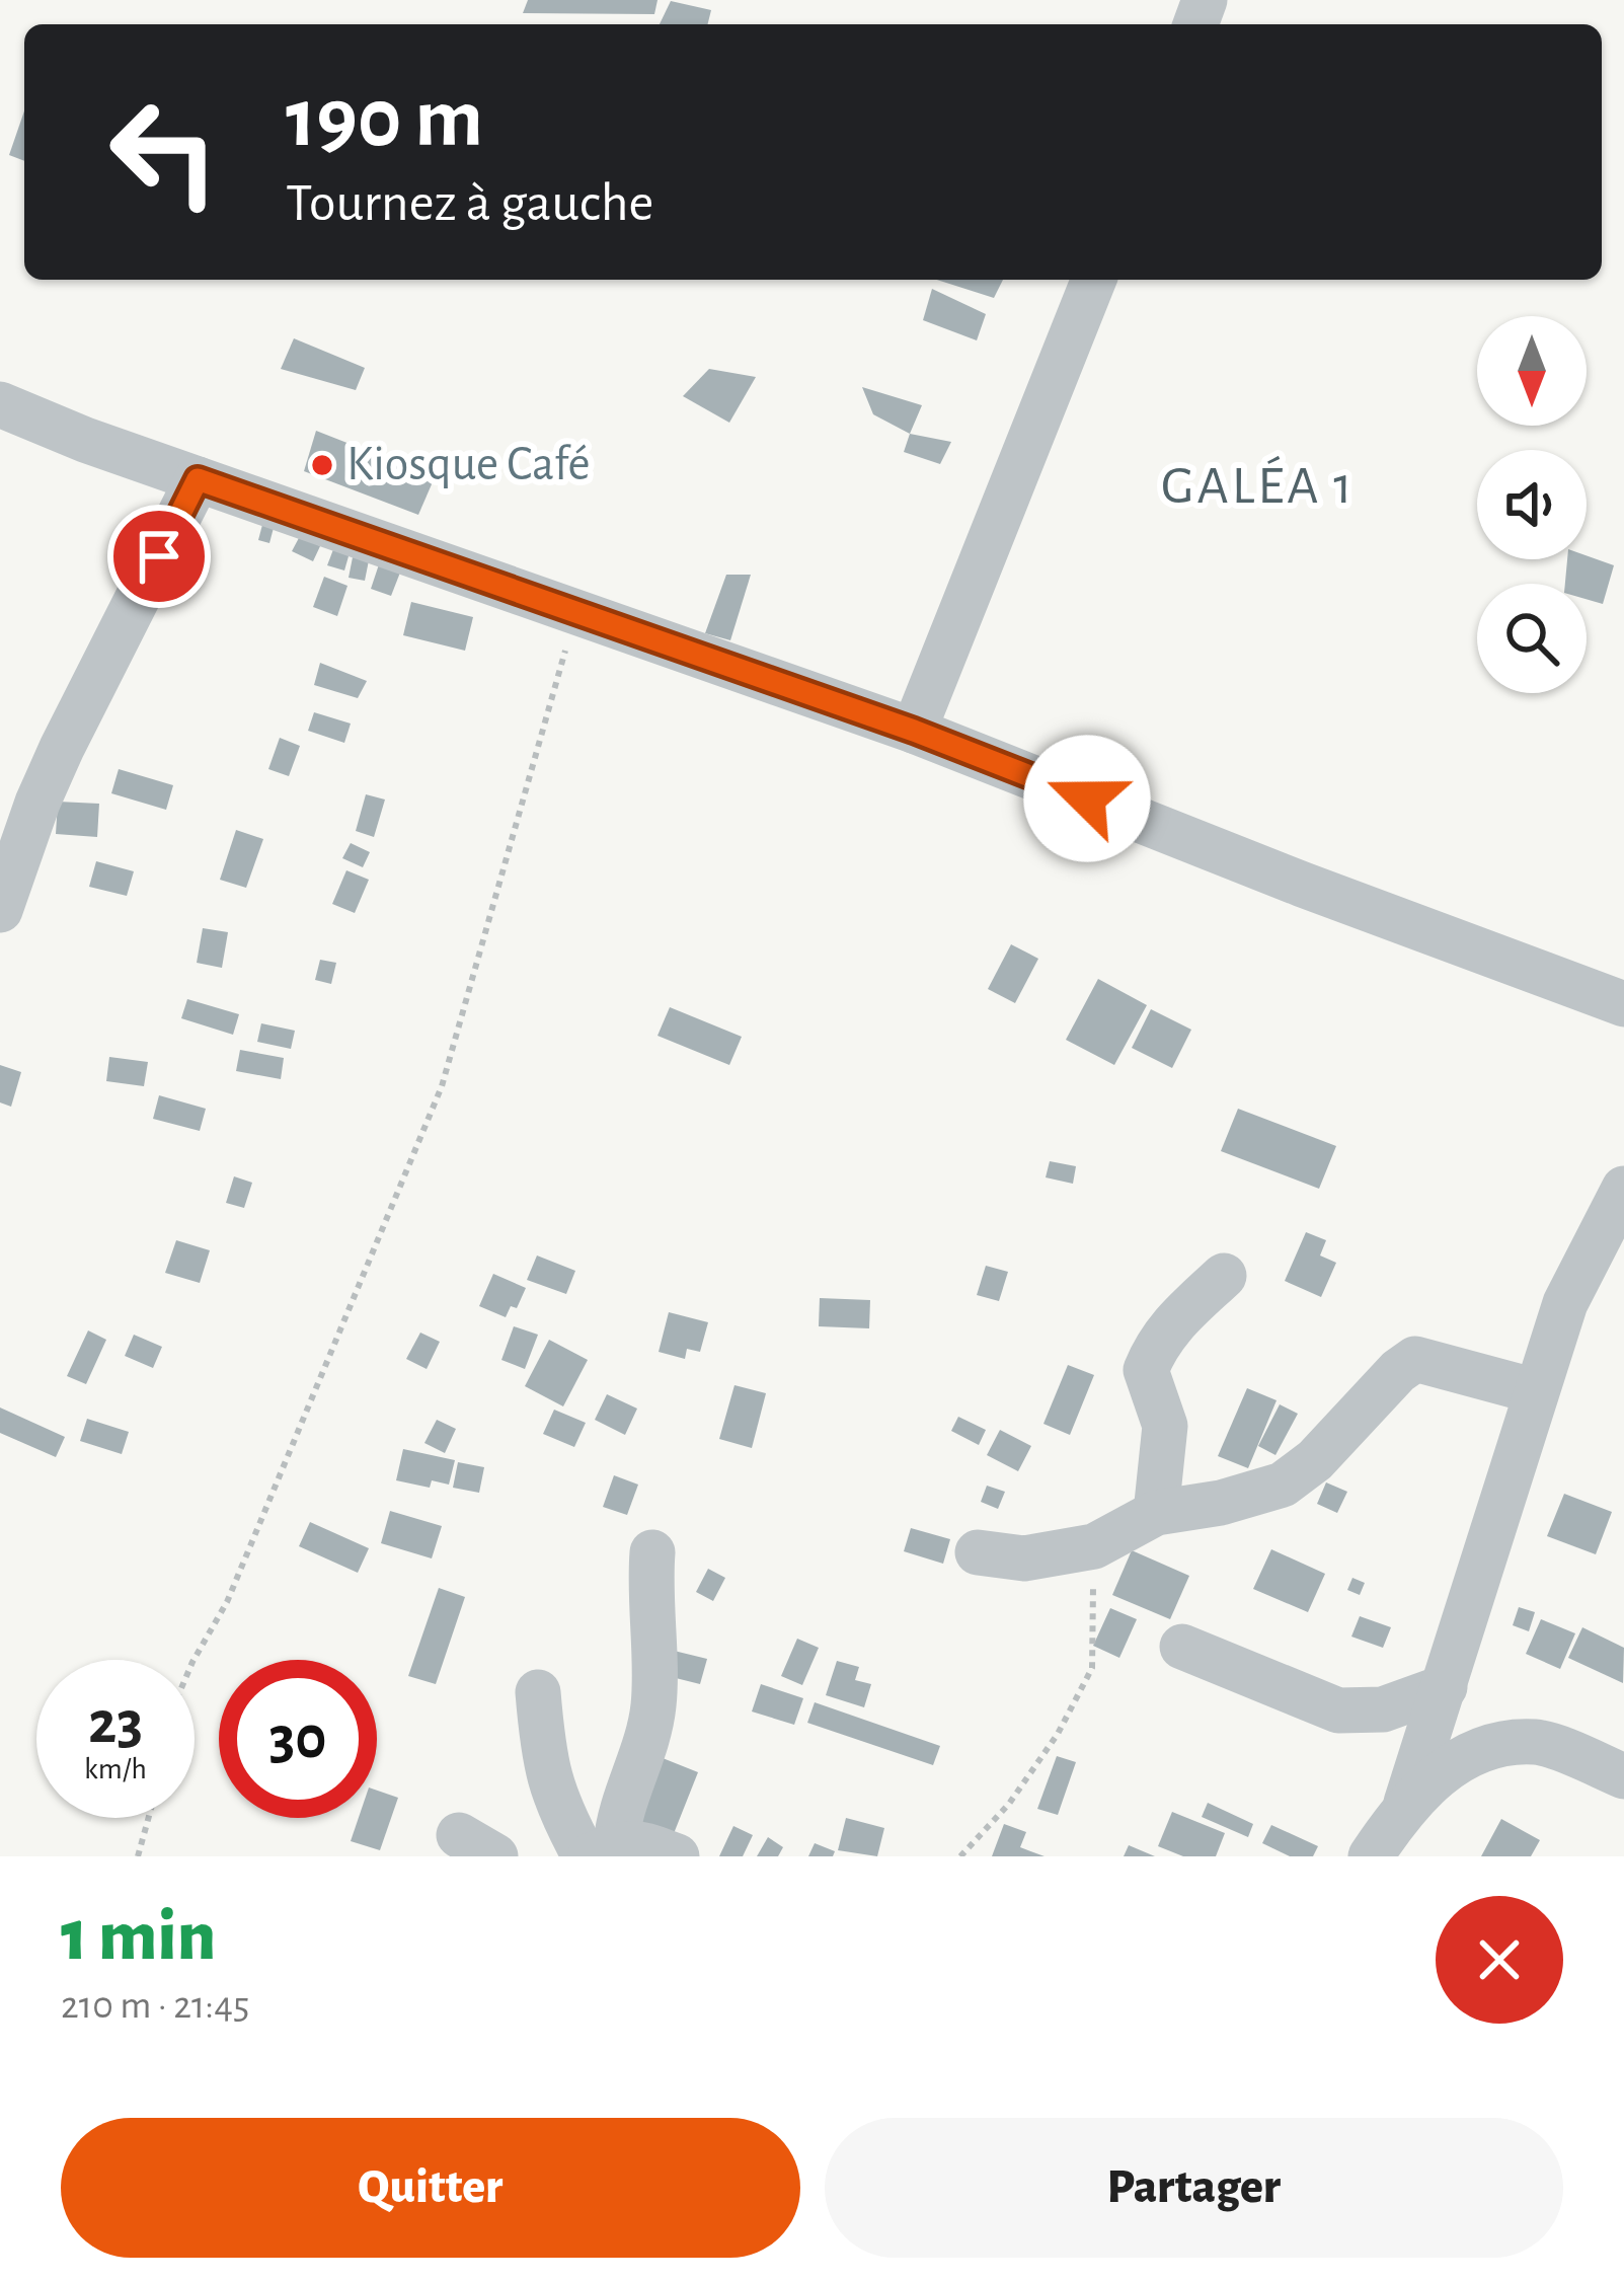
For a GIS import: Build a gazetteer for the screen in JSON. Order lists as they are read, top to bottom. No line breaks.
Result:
{"districts":["GALÉA 1"],"places":["Kiosque Café"],"north":"bottom","page":{"turn":["190 m","Tournez à gauche"],"speed":"23 km/h","limit":"30","heading":["1 min","210 m · 21:45"],"buttons":["Quitter","Partager"]}}
